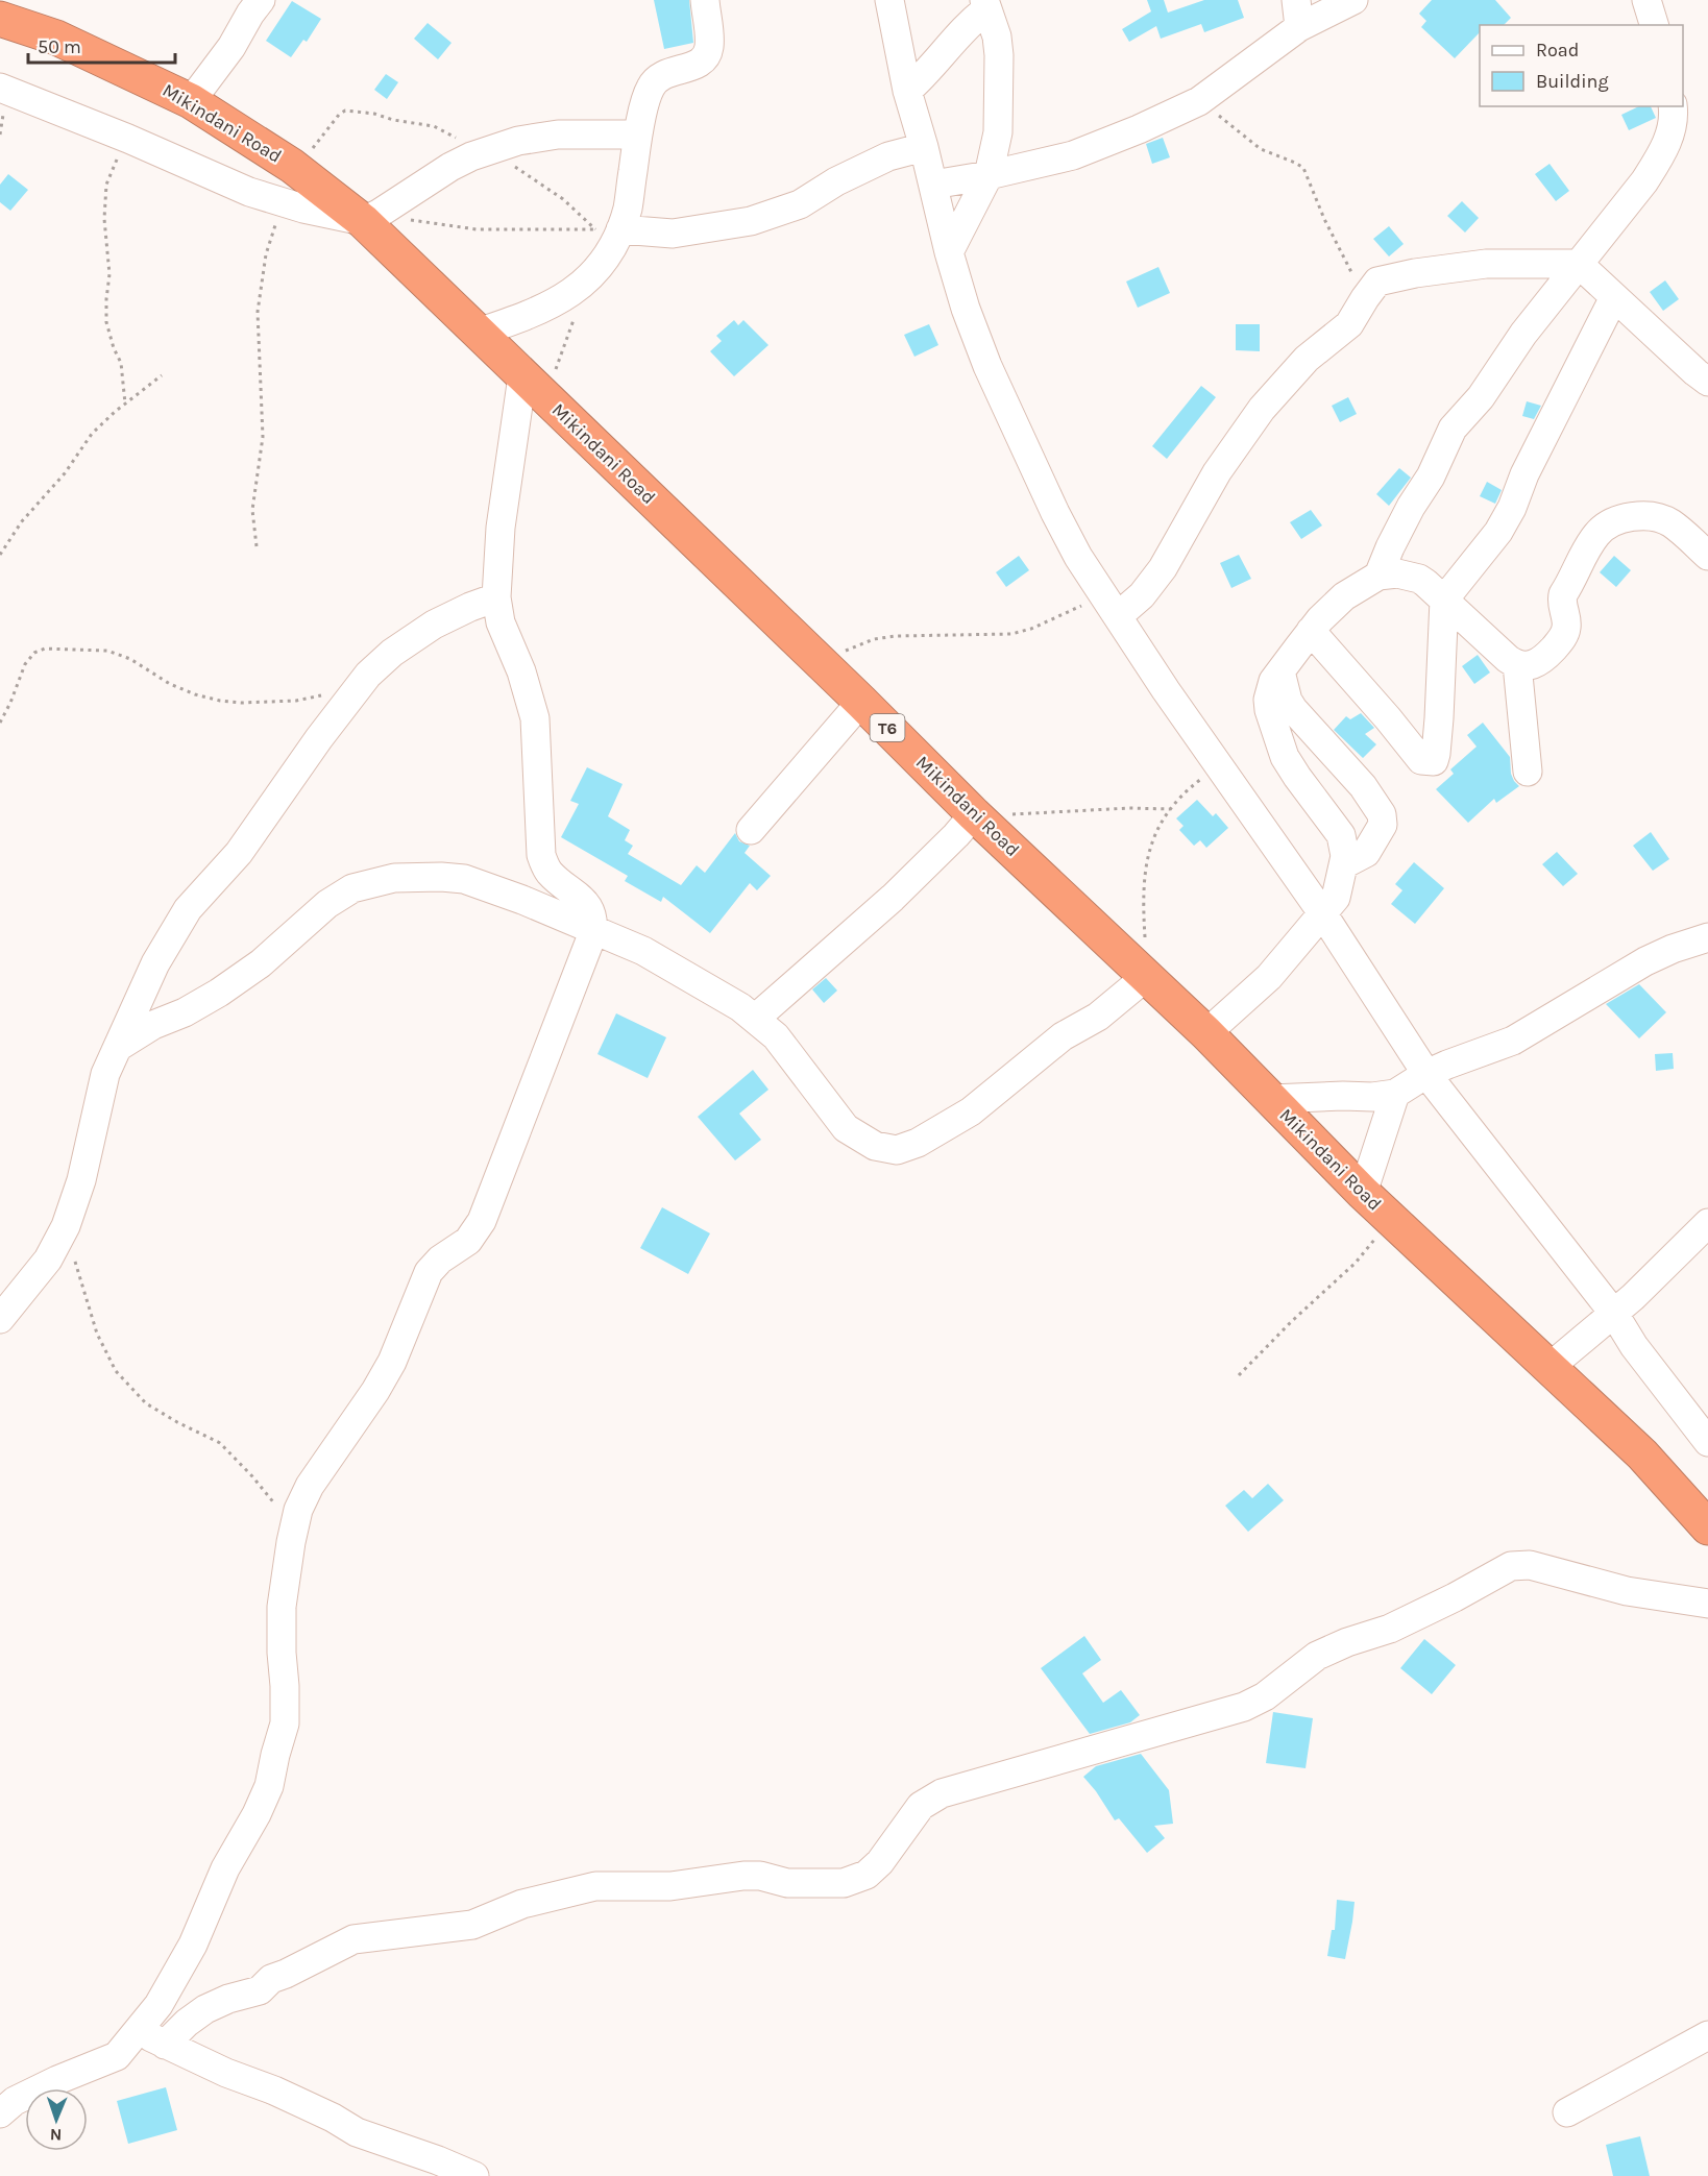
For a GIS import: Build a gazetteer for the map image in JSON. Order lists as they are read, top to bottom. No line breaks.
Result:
{"streets":{"highway":["Mikindani Road","T6"]},"legend":["Road","Building"],"scale_bar":"50 m","north":"bottom"}
